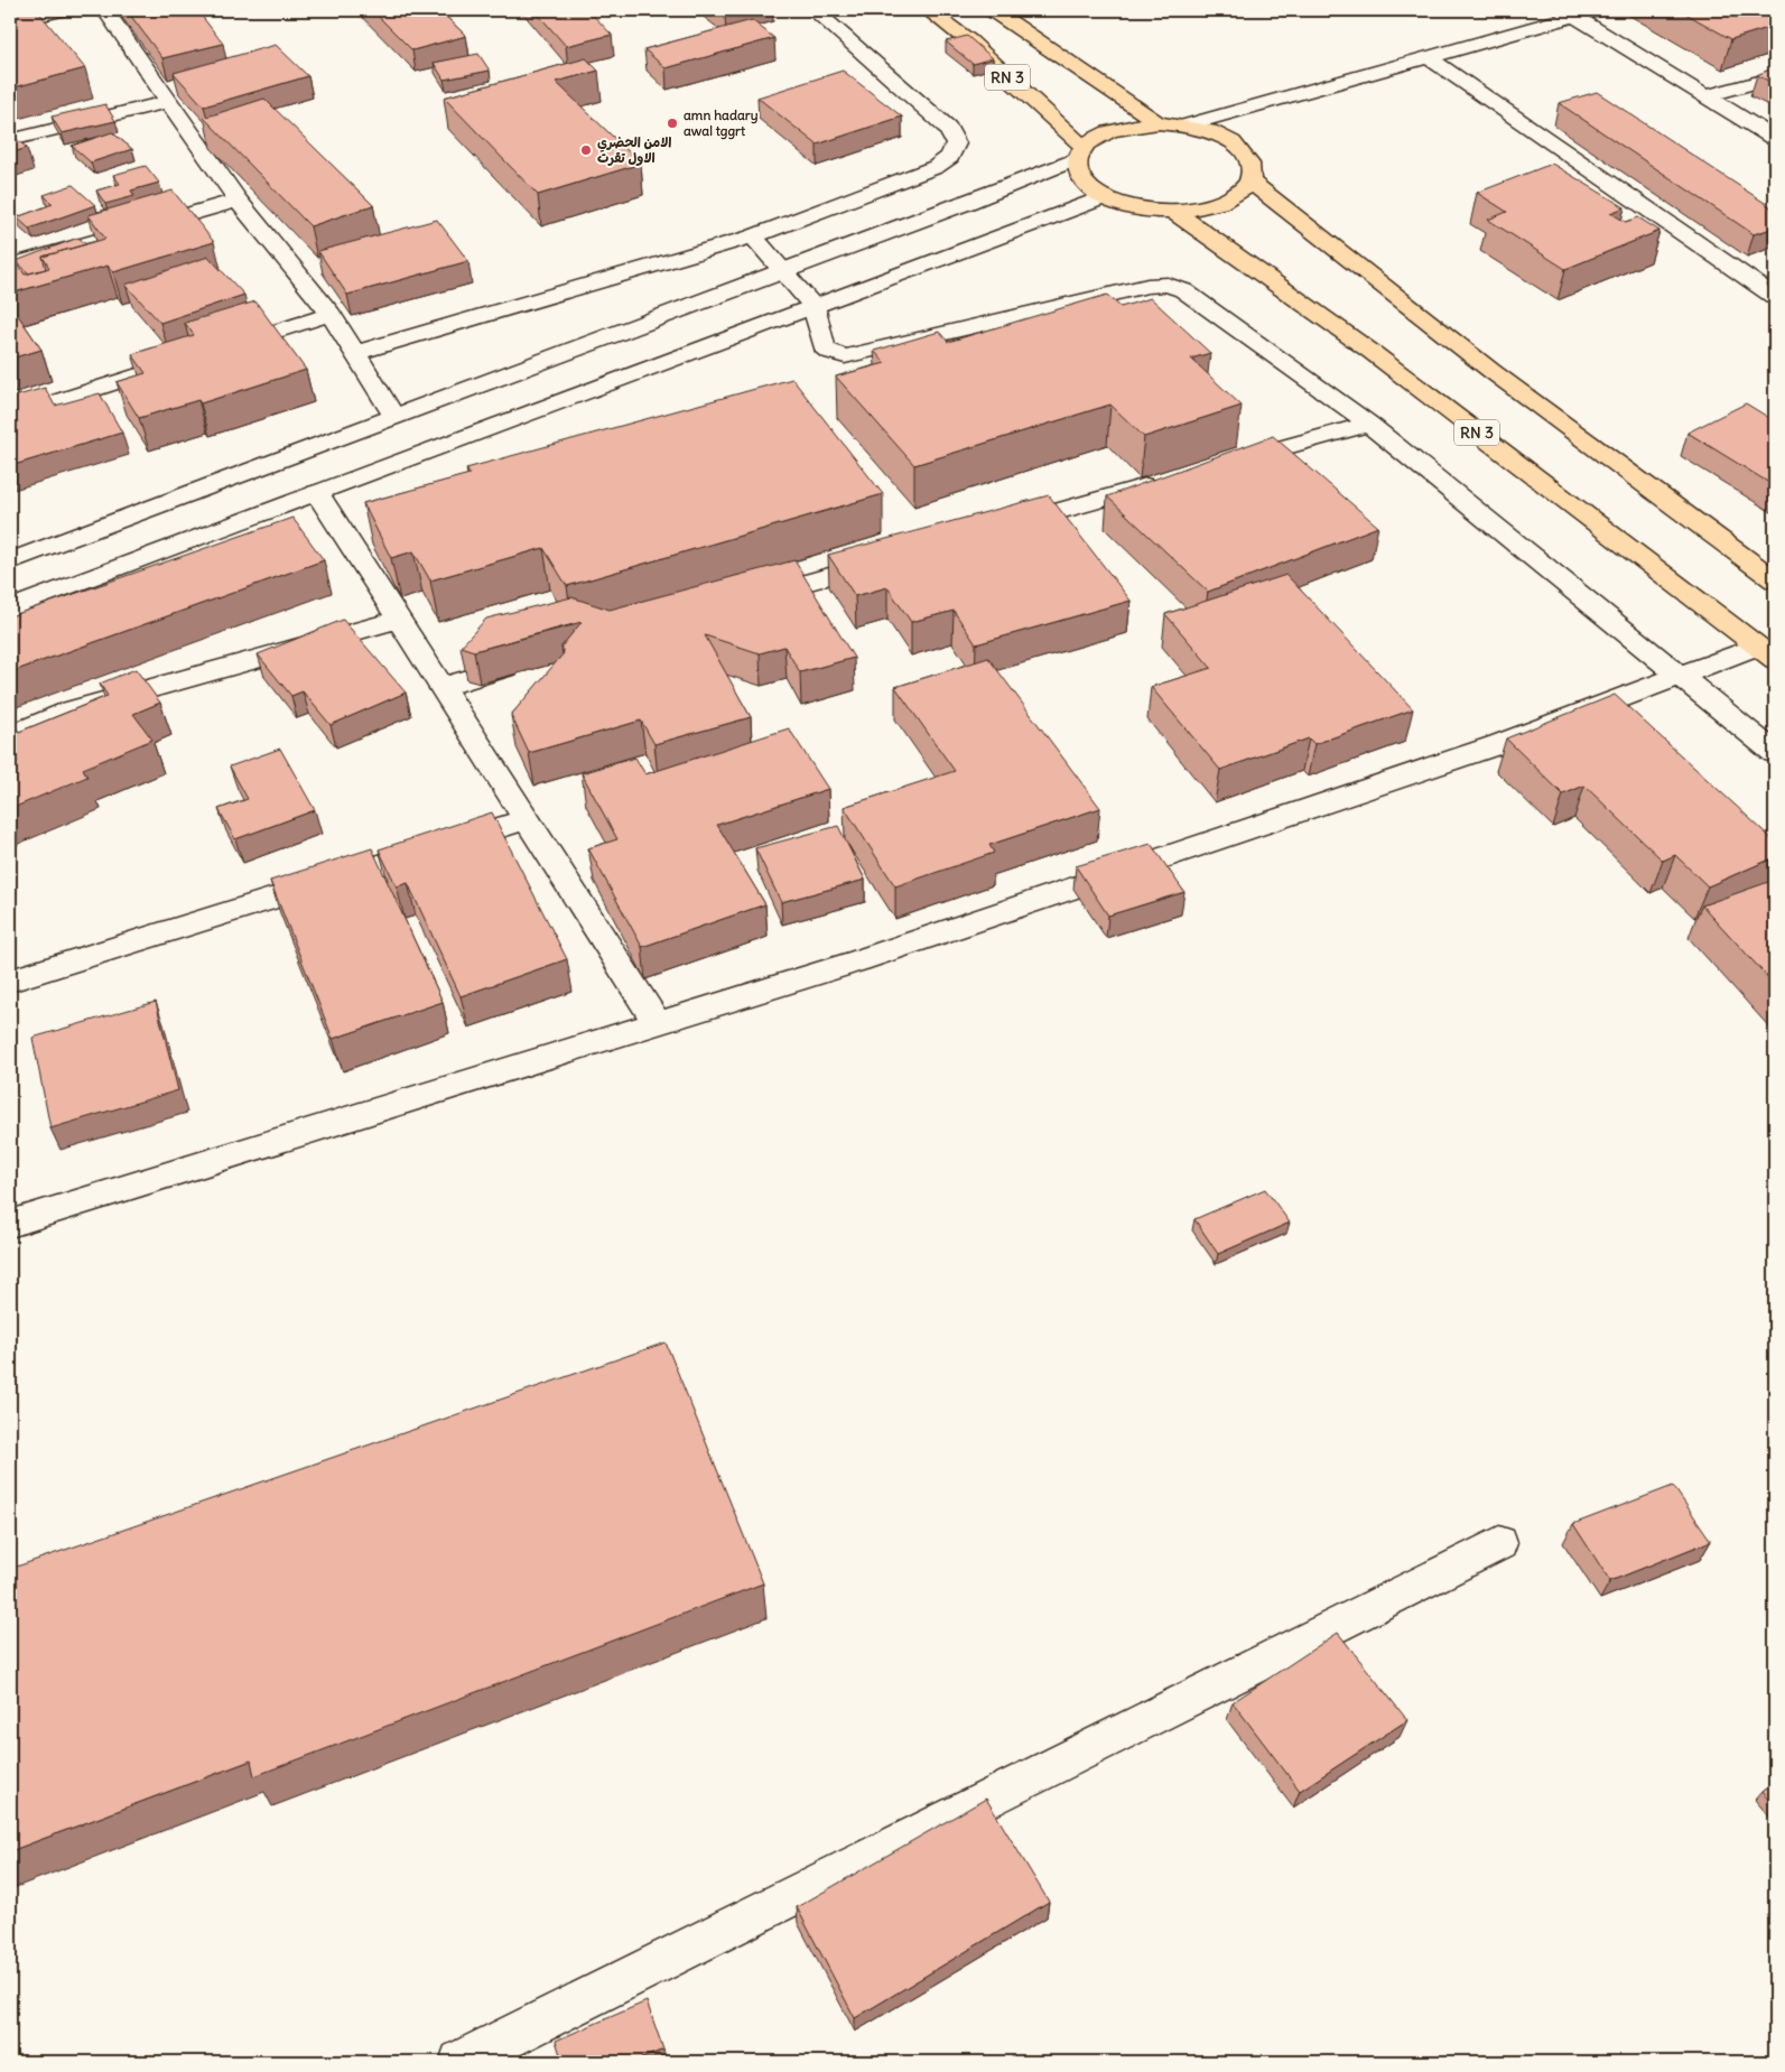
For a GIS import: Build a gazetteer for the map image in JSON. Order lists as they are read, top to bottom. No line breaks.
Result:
{"streets":{"highway":["RN 3"]},"places":["amn hadary awal tggrt","الامن الحضري الاول تقرت"]}
